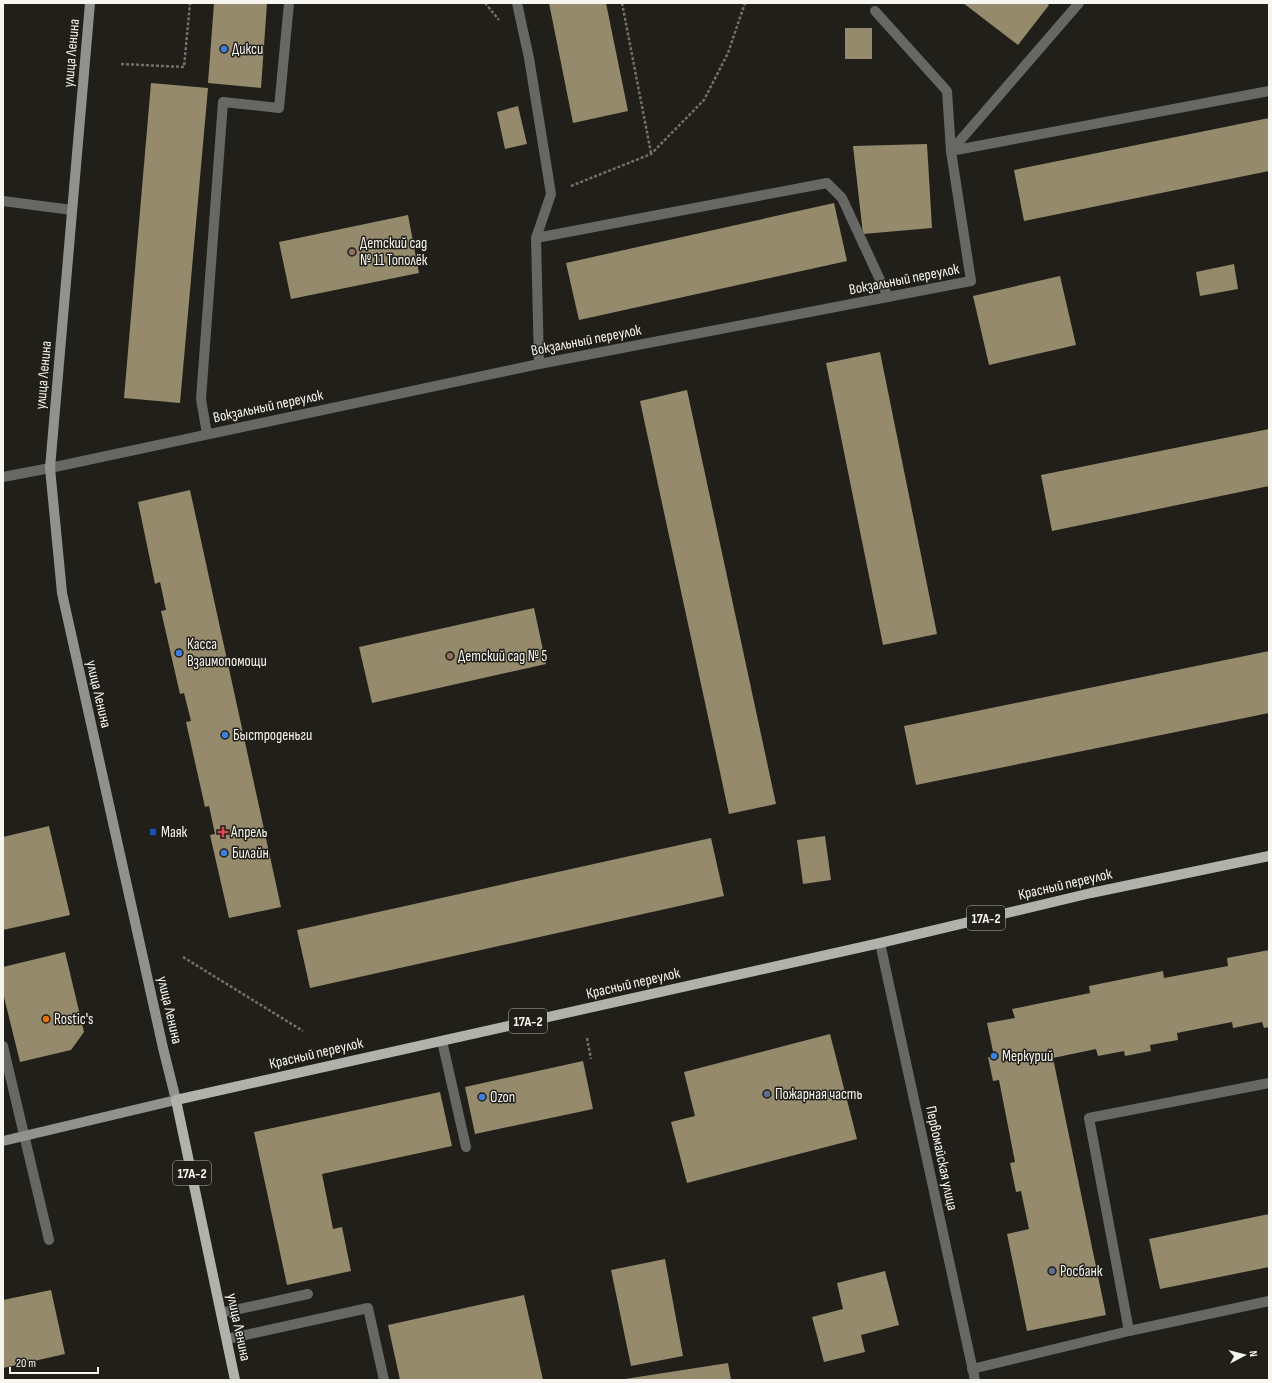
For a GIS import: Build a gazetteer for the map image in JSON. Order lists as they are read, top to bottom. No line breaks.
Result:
{"streets":{"main road":["улица Ленина","Красный переулок","17А-2"],"street":["Вокзальный переулок","Первомайская улица"]},"crossings":[["улица Ленина","Вокзальный переулок"],["улица Ленина","Красный переулок"],["Красный переулок","Первомайская улица"]],"places":{"other":["Дикси","Детский сад № 11 Тополёк","Касса Взаимопомощи","Детский сад № 5","Быстроденьги","Билайн","Rostic's","Меркурий","Пожарная часть","Ozon","Росбанк"],"transit":["Маяк"],"health":["Апрель"]},"scale_bar":"20 m","north":"right"}
